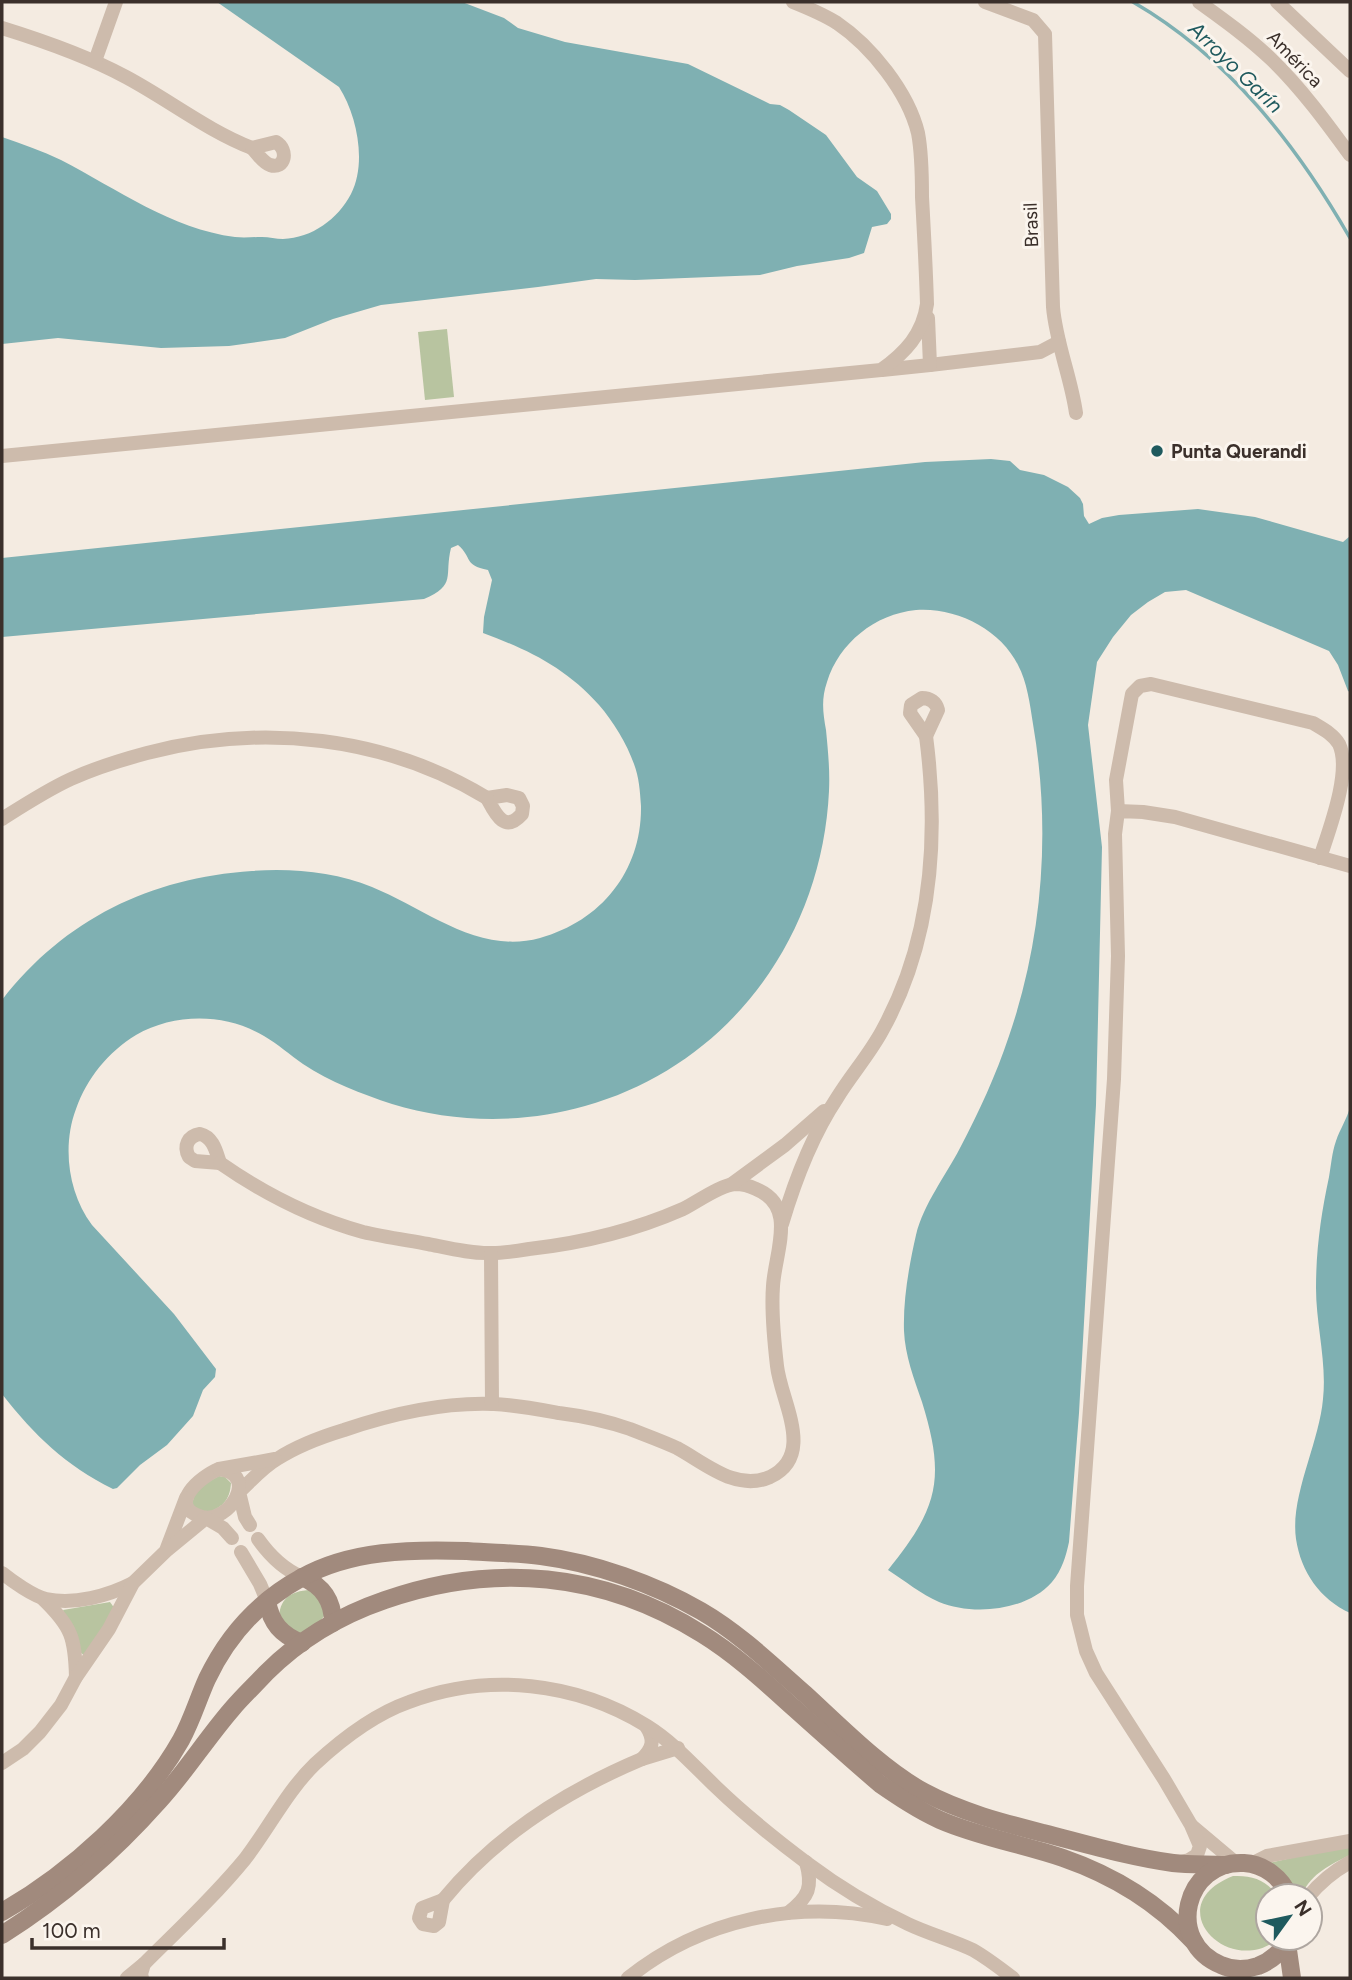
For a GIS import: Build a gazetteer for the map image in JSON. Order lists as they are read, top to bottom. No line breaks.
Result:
{"streets":{"street":["América","Brasil"]},"water":["Arroyo Garín"],"places":["Punta Querandi"],"scale_bar":"100 m","north":"top right"}
